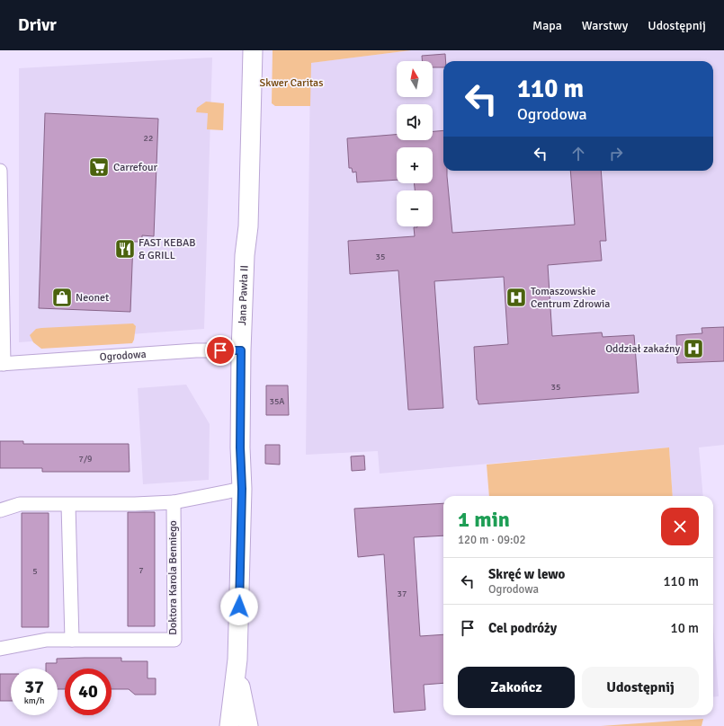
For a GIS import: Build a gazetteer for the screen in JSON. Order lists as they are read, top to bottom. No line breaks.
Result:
{"streets":{"street":["Jana Pawła II","Ogrodowa","Doktora Karola Benniego"]},"crossings":[["Jana Pawła II","Ogrodowa"]],"parks":["Skwer Caritas"],"places":{"supermarket":["Carrefour"],"restaurant":["FAST KEBAB & GRILL"],"shop":["Neonet"],"hospital":["Tomaszowskie Centrum Zdrowia","Oddział zakaźny"]},"house_numbers":["22","35","35","35A","7/9","7","5","37"],"north":"top","page":{"header":"Drivr","nav":["Mapa","Warstwy","Udostępnij"],"map_buttons":["+","−"],"turn":["110 m","Ogrodowa"],"heading":["1 min","120 m · 09:02"],"list":[{"name":"Skręć w lewo","note":"Ogrodowa","value":"110 m"},{"name":"Cel podróży","value":"10 m"}],"buttons":["Zakończ","Udostępnij"],"speed":"37 km/h","limit":"40"}}
